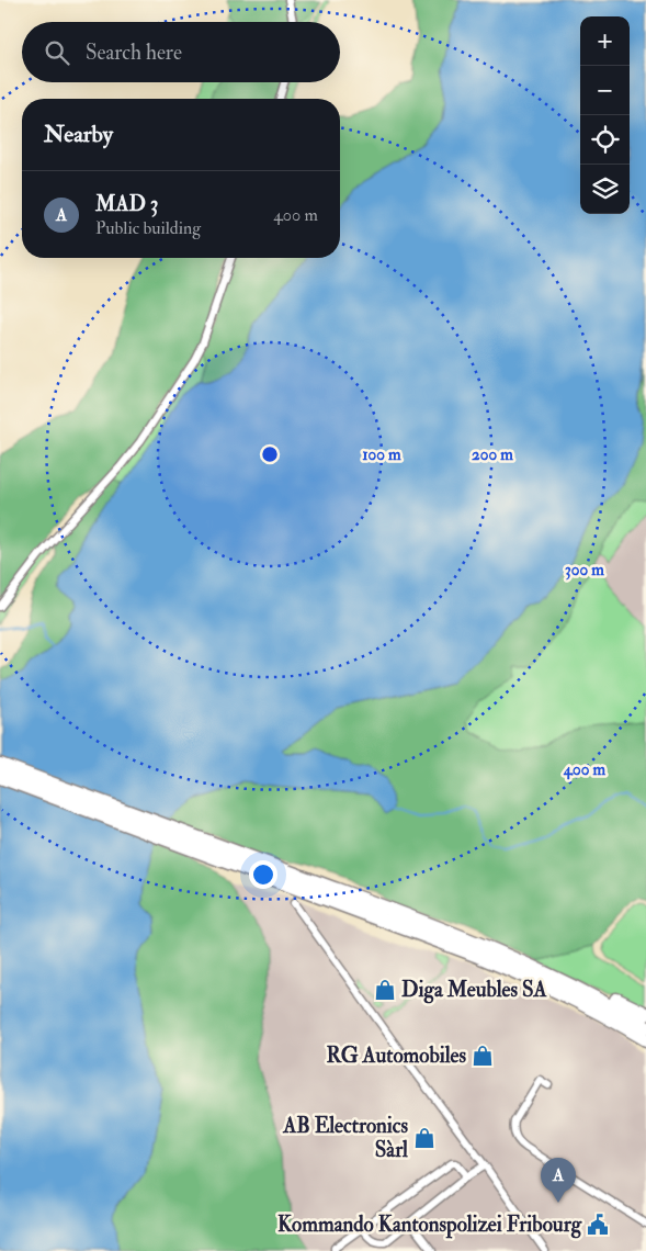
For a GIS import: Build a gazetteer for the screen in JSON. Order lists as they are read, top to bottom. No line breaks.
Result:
{"places":{"shop":["Diga Meubles SA","RG Automobiles","AB Electronics Sàrl"],"public building":["Kommando Kantonspolizei Fribourg"]},"page":{"map_buttons":["+","−"],"search":"Search here","heading":"Nearby","list":[{"mark":"A","name":"MAD 3","note":"Public building","value":"400 m"}],"pins":"A"},"rings":["100 m","200 m","300 m","400 m"]}
